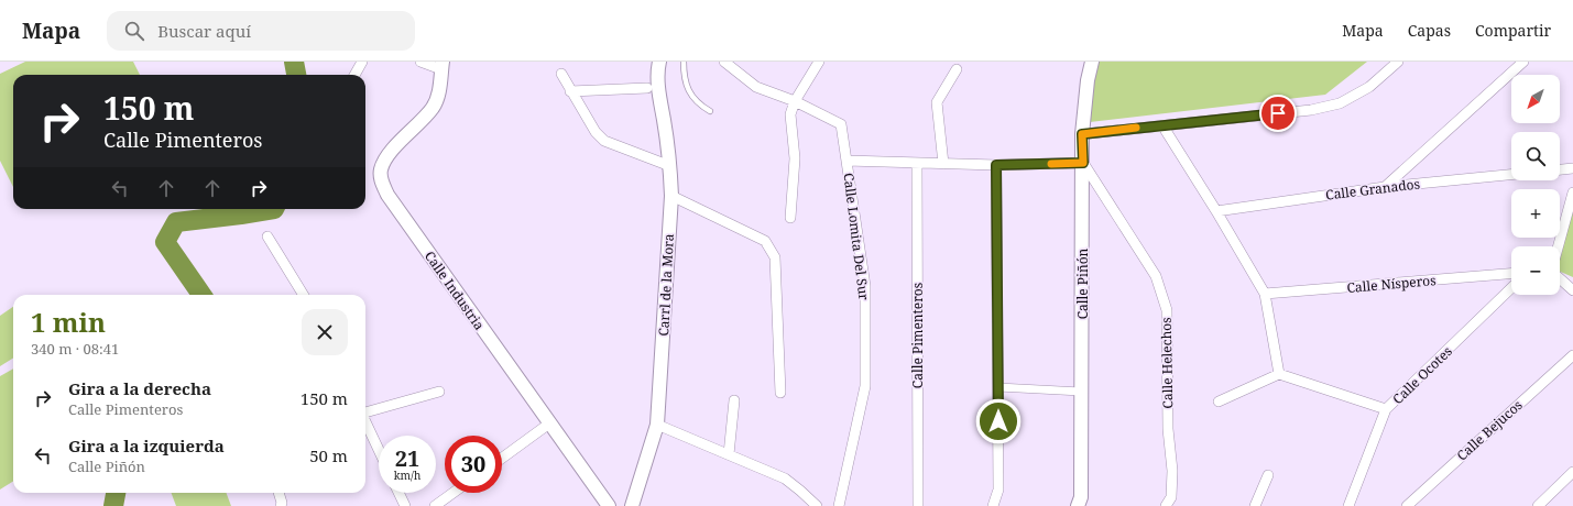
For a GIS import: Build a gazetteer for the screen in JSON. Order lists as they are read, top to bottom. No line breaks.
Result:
{"streets":{"street":["Calle Granados","Calle Lomita Del Sur","Calle Piñón","Calle Nísperos","Carrl de la Mora","Calle Industria","Calle Pimenteros","Calle Helechos","Calle Ocotes","Calle Bejucos"]},"crossings":[["Calle Piñón","Calle Helechos"]],"north":"bottom left","page":{"header":"Mapa","search":"Buscar aquí","nav":["Mapa","Capas","Compartir"],"map_buttons":["+","−"],"turn":["150 m","Calle Pimenteros"],"heading":["1 min","340 m · 08:41"],"list":[{"name":"Gira a la derecha","note":"Calle Pimenteros","value":"150 m"},{"name":"Gira a la izquierda","note":"Calle Piñón","value":"50 m"}],"speed":"21 km/h","limit":"30"}}
